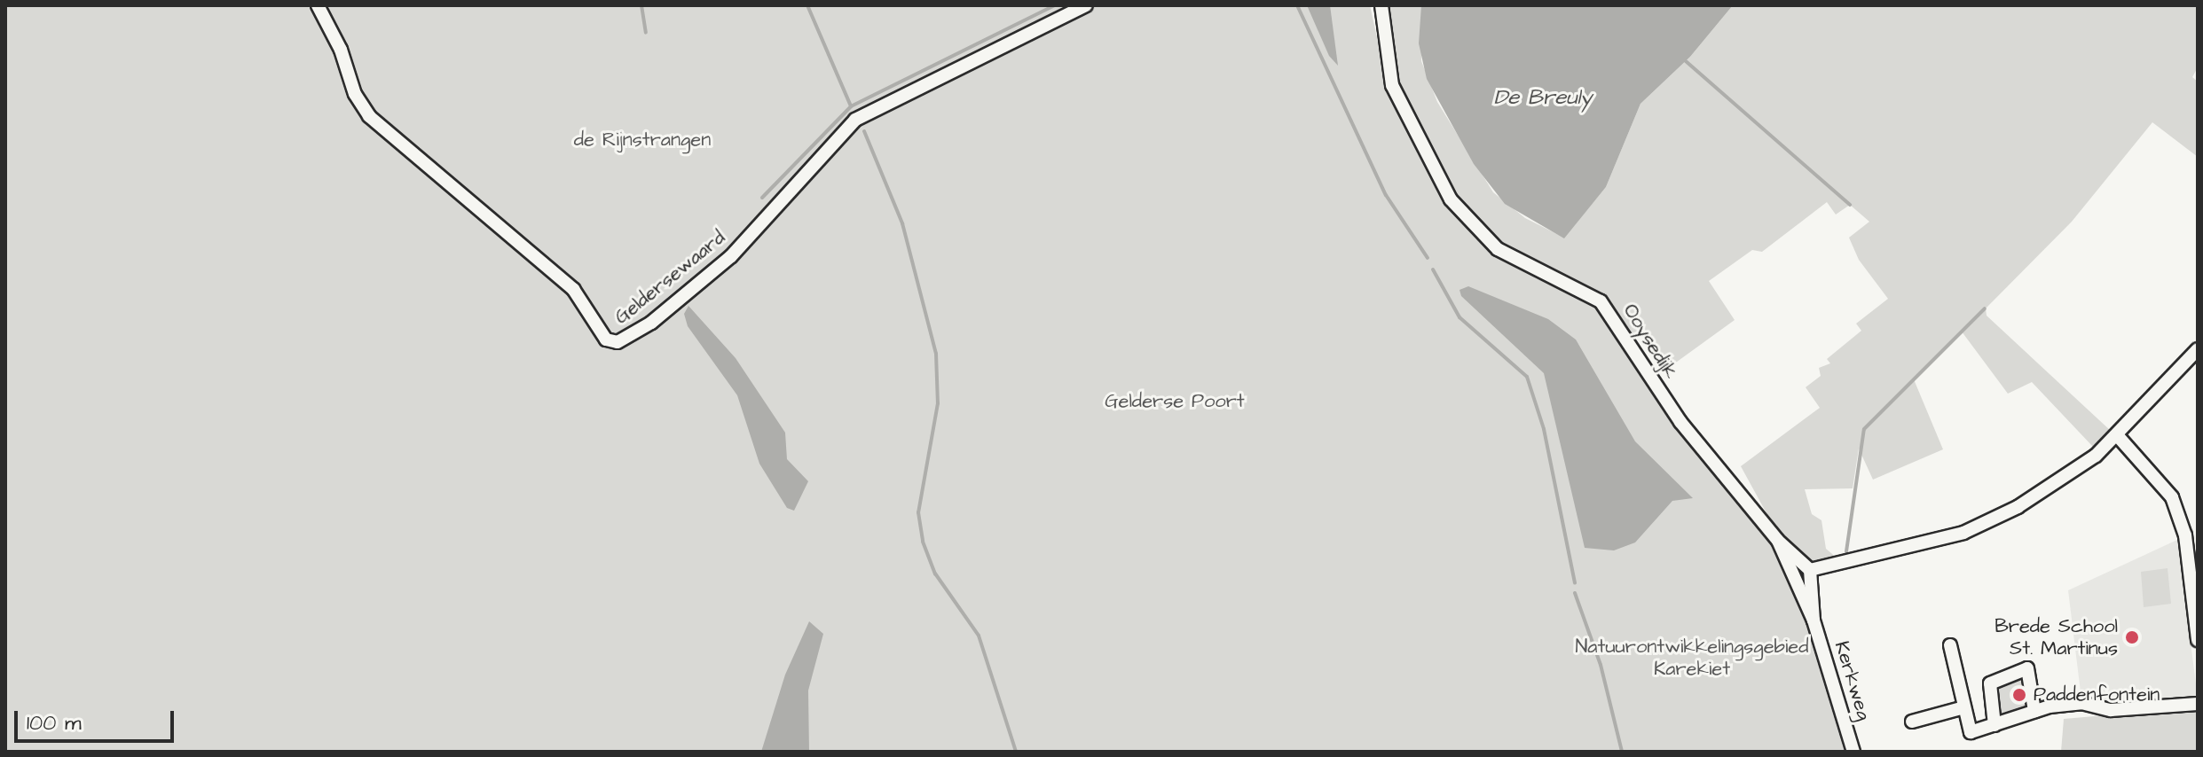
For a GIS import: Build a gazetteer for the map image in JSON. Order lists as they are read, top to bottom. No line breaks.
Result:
{"streets":{"street":["Geldersewaard","Ooysedijk","Kerkweg"]},"crossings":[["Ooysedijk","Kerkweg"]],"water":["De Breuly"],"parks":["de Rijnstrangen","Gelderse Poort","Natuurontwikkelingsgebied Karekiet"],"places":["Brede School St. Martinus","Paddenfontein"],"scale_bar":"100 m"}
